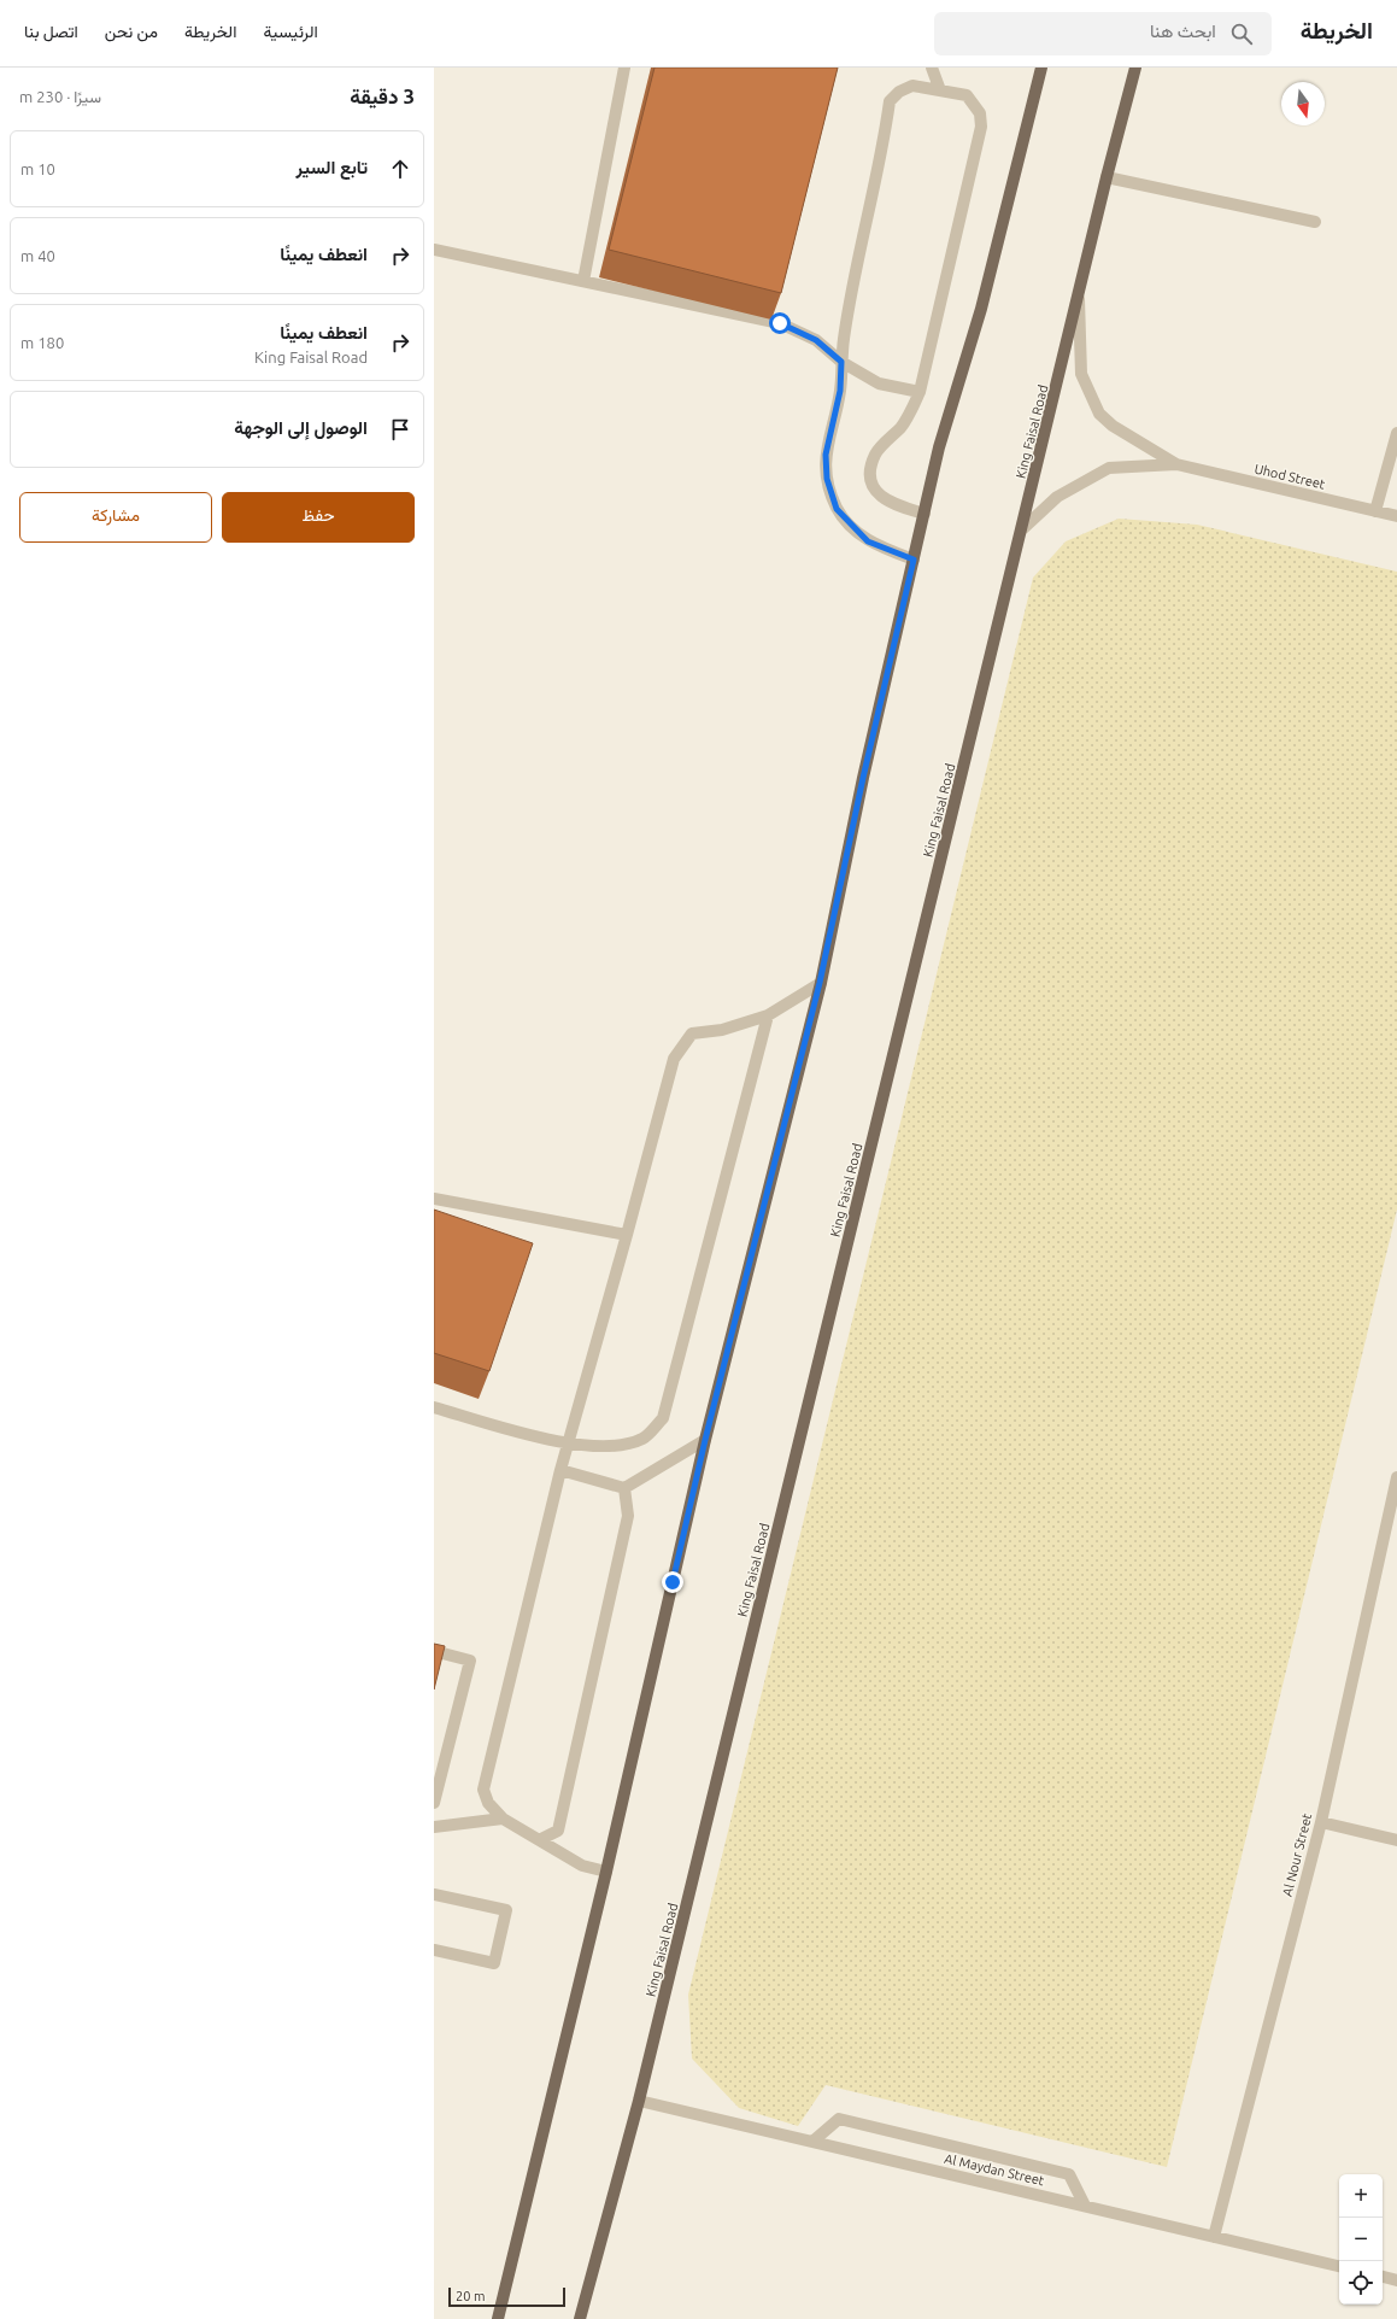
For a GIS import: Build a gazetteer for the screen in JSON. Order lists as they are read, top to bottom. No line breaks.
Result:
{"streets":{"main road":["King Faisal Road"],"street":["Uhod Street","Al Nour Street","Al Maydan Street"]},"crossings":[["King Faisal Road","Uhod Street"],["King Faisal Road","Al Maydan Street"],["Al Nour Street","Al Maydan Street"]],"scale_bar":"20 m","north":"bottom","page":{"header":"الخريطة","search":"ابحث هنا","nav":["الرئيسية","الخريطة","من نحن","اتصل بنا"],"heading":["3 دقيقة","سيرًا · 230 m"],"list":[["تابع السير","10 m"],["انعطف يمينًا","40 m"],["انعطف يمينًا","King Faisal Road","180 m"],"الوصول إلى الوجهة"],"buttons":["حفظ","مشاركة"],"map_buttons":["+","−"],"scale":"20 m"}}
